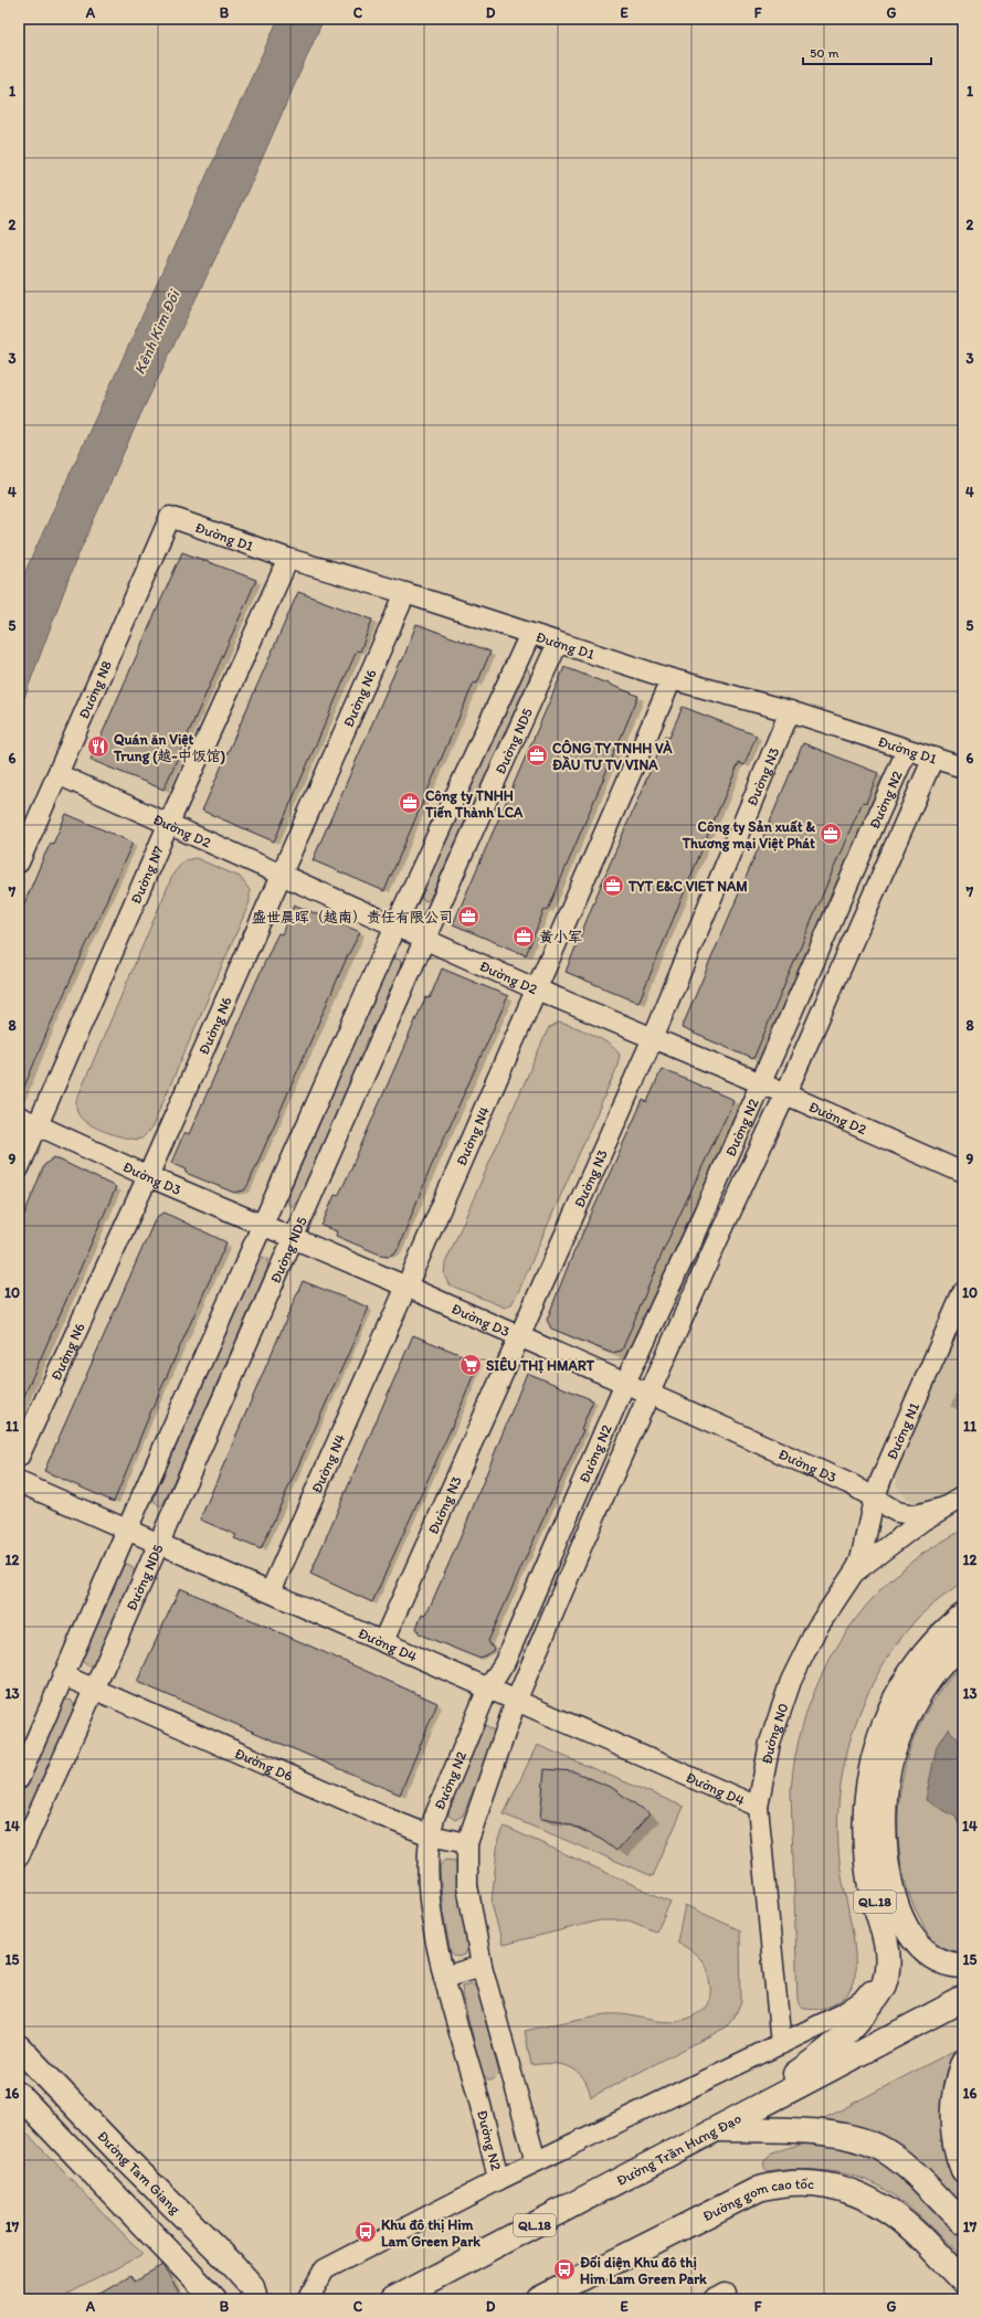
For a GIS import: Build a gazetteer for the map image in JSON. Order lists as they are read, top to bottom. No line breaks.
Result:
{"streets":{"main road":["QL.18","Đường Trần Hưng Đạo","Đường Tam Giang","Đường gom cao tốc"],"street":["Đường D1","Đường N8","Đường N6","Đường ND5","Đường N3","Đường N2","Đường D2","Đường N7","Đường N4","Đường D3","Đường N1","Đường D4","Đường N0","Đường D6"]},"crossings":[["Đường D1","Đường N8"],["Đường D1","Đường N6"],["Đường D1","Đường ND5"],["Đường D1","Đường N3"],["Đường D1","Đường N2"],["Đường D1","Đường N7"],["Đường D1","Đường N4"],["Đường N8","Đường D2"],["Đường N6","Đường D2"],["Đường N6","Đường D3"],["Đường ND5","Đường D2"],["Đường ND5","Đường D3"],["Đường ND5","Đường D4"],["Đường ND5","Đường D6"],["Đường N3","Đường D2"],["Đường N3","Đường D3"],["Đường N3","Đường D4"],["Đường N2","Đường D2"],["Đường N2","Đường D3"],["Đường N2","Đường D4"],["Đường N2","Đường D6"],["Đường D2","Đường N7"],["Đường D2","Đường N4"],["Đường N7","Đường D3"],["Đường N4","Đường D3"],["Đường N4","Đường D4"],["Đường D3","Đường N1"],["Đường D3","Đường N0"],["Đường N1","Đường N0"],["Đường D4","Đường N0"],["QL.18","Đường Trần Hưng Đạo"]],"water":["Kênh Kim Đôi"],"places":{"restaurant":["Quán ăn Việt Trung (越-中饭馆)"],"office":["CÔNG TY TNHH VÀ ĐẦU TƯ TV VINA","Công ty TNHH Tiến Thành LCA","Công ty Sản xuất & Thương mại Việt Phát","TYT E&C VIET NAM","盛世晨晖（越南）责任有限公司","黄小军"],"supermarket":["SIÊU THỊ HMART"],"bus stop":["Khu đô thị Him Lam Green Park","Đối diện Khu đô thị Him Lam Green Park"]},"scale_bar":"50 m","grid":{"columns":["A","B","C","D","E","F","G"],"rows":["1","2","3","4","5","6","7","8","9","10","11","12","13","14","15","16","17"]}}
